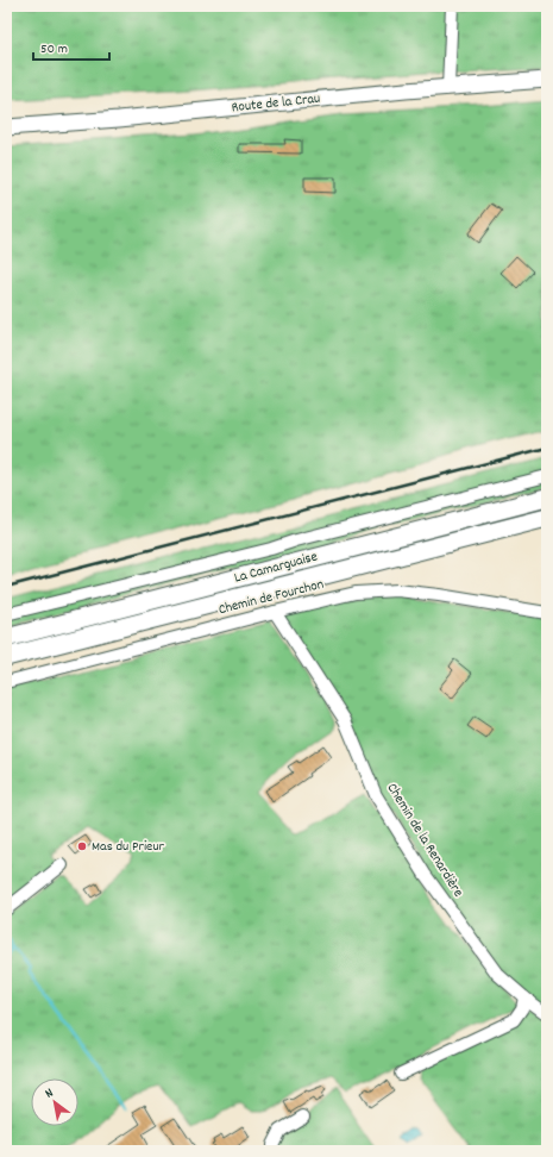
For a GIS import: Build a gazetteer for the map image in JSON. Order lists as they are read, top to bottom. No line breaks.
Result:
{"streets":{"highway":["La Camarguaise"],"main road":["Route de la Crau"],"street":["Chemin de Fourchon","Chemin de la Renardière"]},"crossings":[["Chemin de Fourchon","Chemin de la Renardière"]],"places":["Mas du Prieur"],"scale_bar":"50 m","north":"top left"}
